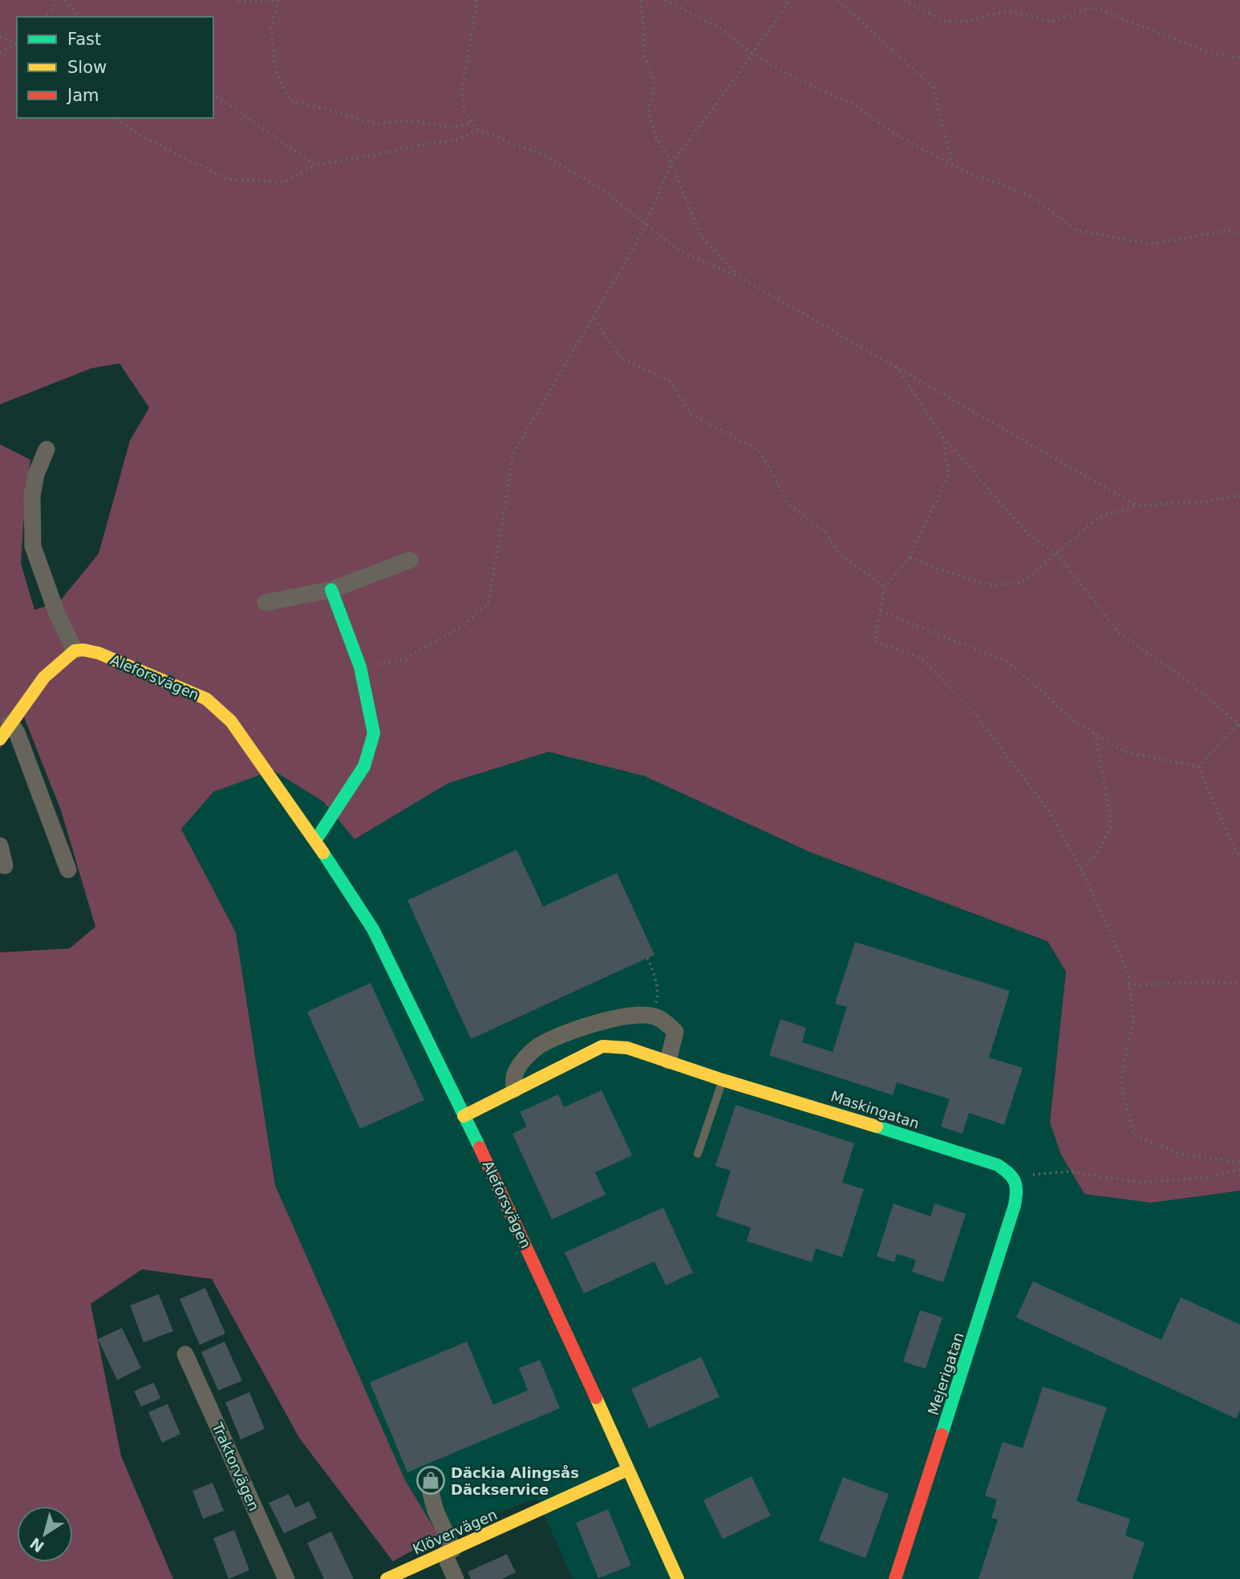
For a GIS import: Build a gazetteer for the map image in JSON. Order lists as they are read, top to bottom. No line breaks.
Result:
{"streets":{"street":["Aleforsvägen","Maskingatan","Mejerigatan","Traktorvägen","Klövervägen"]},"crossings":[["Aleforsvägen","Maskingatan"],["Aleforsvägen","Klövervägen"],["Maskingatan","Mejerigatan"]],"places":{"shop":["Däckia Alingsås Däckservice"]},"legend":["Fast","Slow","Jam"],"north":"bottom left"}
